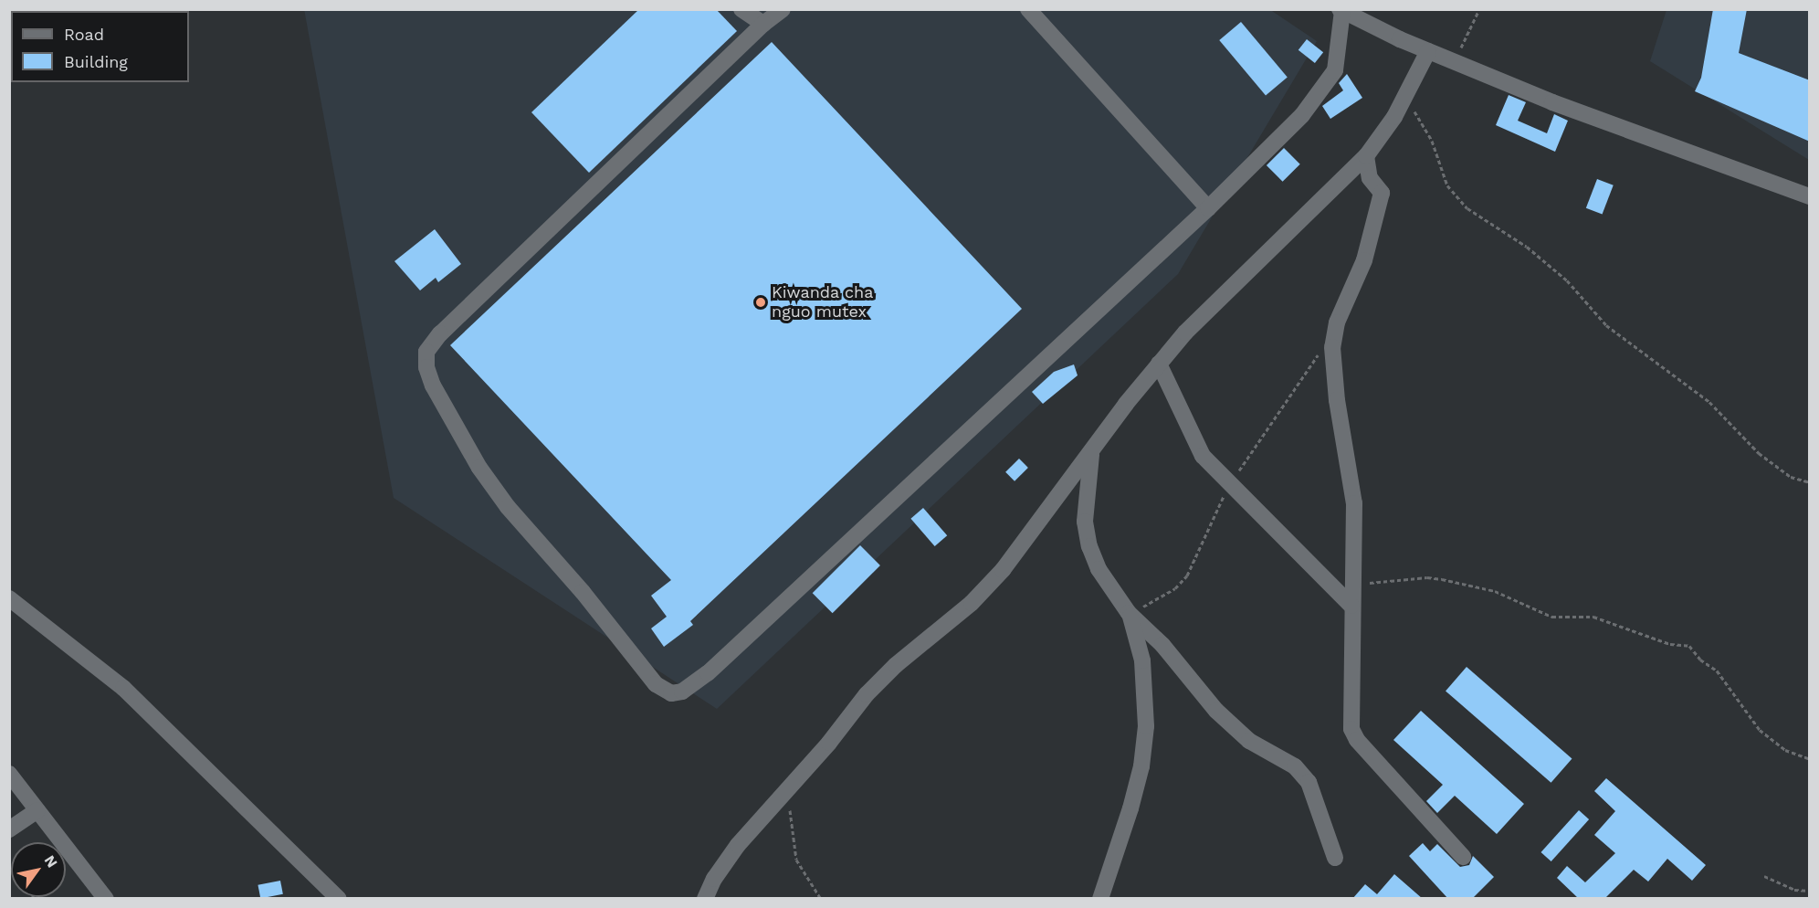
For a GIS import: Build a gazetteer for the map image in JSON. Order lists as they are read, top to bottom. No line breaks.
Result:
{"places":["Kiwanda cha nguo mutex"],"legend":["Road","Building"],"north":"top right"}
